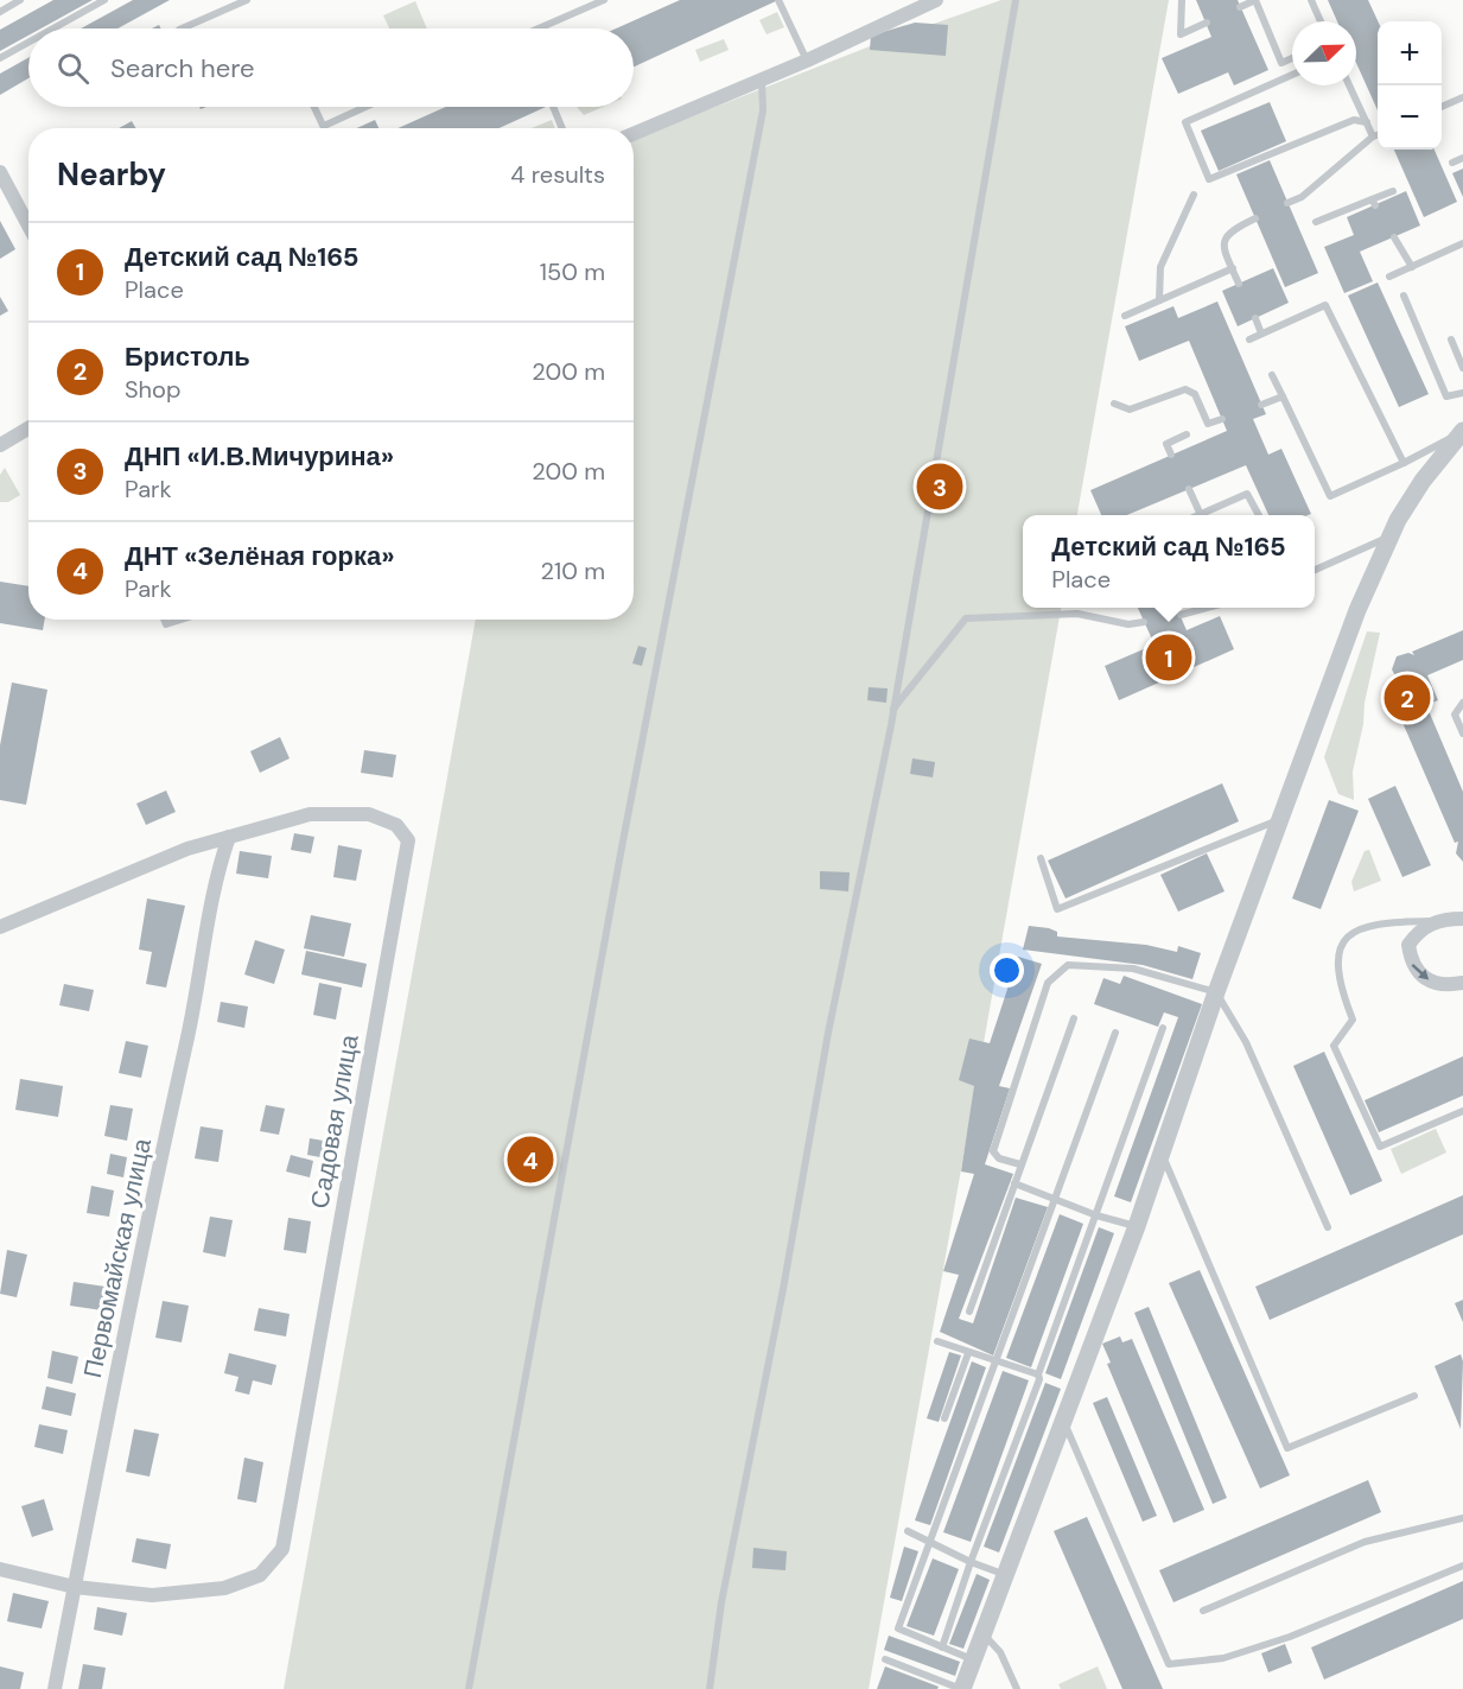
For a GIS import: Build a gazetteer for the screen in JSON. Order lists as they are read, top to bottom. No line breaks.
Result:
{"streets":{"street":["Садовая улица","Первомайская улица"]},"crossings":[["Садовая улица","Первомайская улица"]],"north":"top right","page":{"map_buttons":["+","−"],"search":"Search here","heading":["Nearby","4 results"],"list":[{"mark":"1","name":"Детский сад №165","note":"Place","value":"150 m"},{"mark":"2","name":"Бристоль","note":"Shop","value":"200 m"},{"mark":"3","name":"ДНП «И.В.Мичурина»","note":"Park","value":"200 m"},{"mark":"4","name":"ДНТ «Зелёная горка»","note":"Park","value":"210 m"}],"pins":["3","1","2","4"],"popup":["Детский сад №165","Place"]}}
